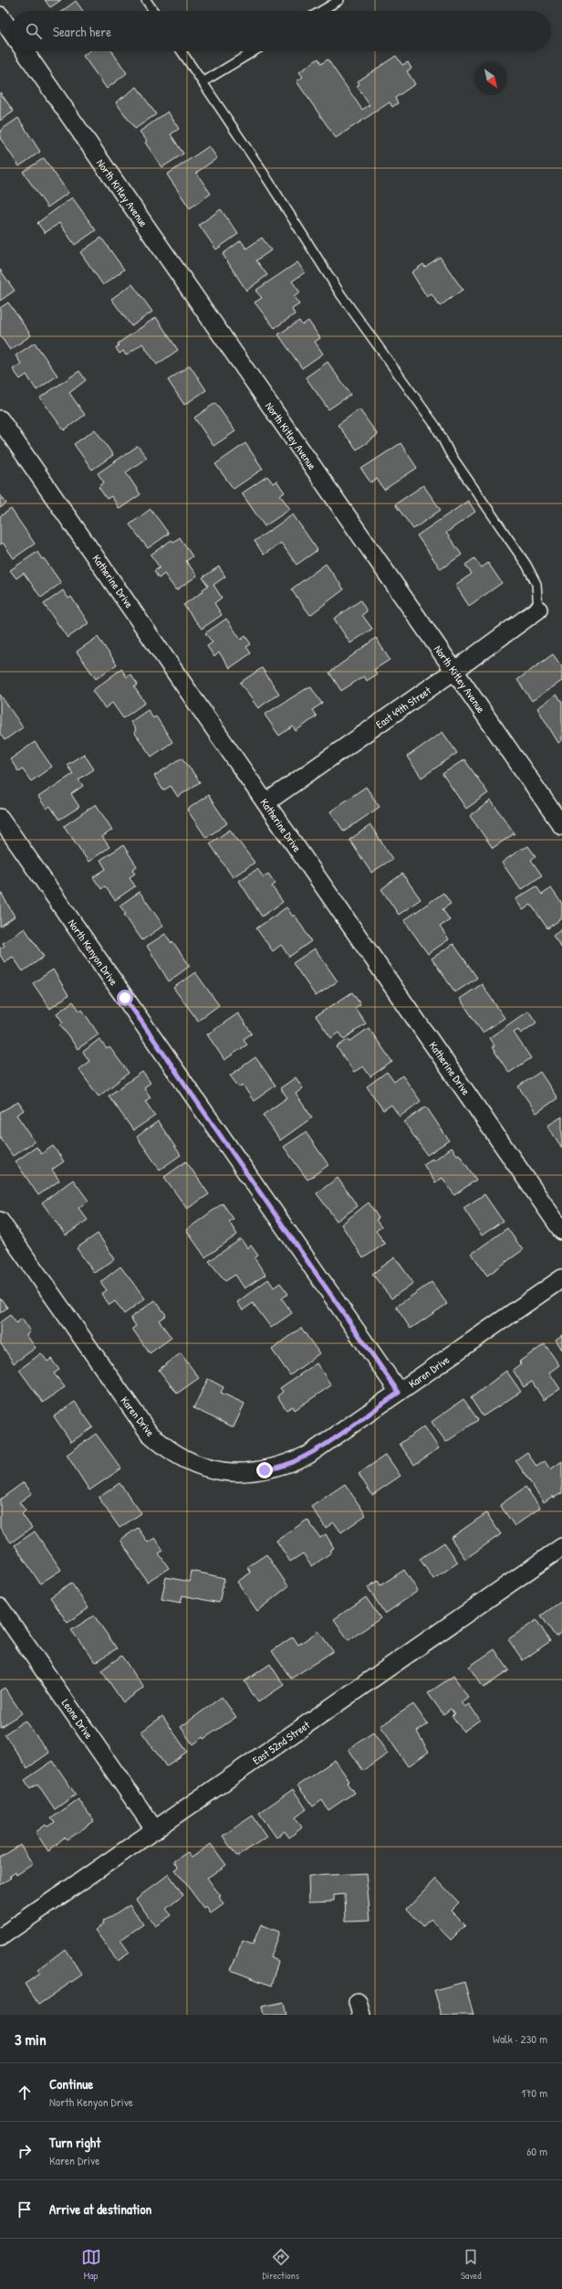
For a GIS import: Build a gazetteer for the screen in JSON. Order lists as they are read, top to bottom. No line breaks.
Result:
{"streets":{"street":["North Kitley Avenue","Katherine Drive","East 49th Street","North Kenyon Drive","Karen Drive","Leone Drive","East 52nd Street"]},"crossings":[["North Kitley Avenue","East 49th Street"],["Katherine Drive","East 49th Street"],["North Kenyon Drive","Karen Drive"],["Leone Drive","East 52nd Street"]],"north":"bottom right","page":{"search":"Search here","heading":["3 min","Walk · 230 m"],"list":[["Continue","North Kenyon Drive","170 m"],["Turn right","Karen Drive","60 m"],"Arrive at destination"],"nav":["Map","Directions","Saved"]}}
